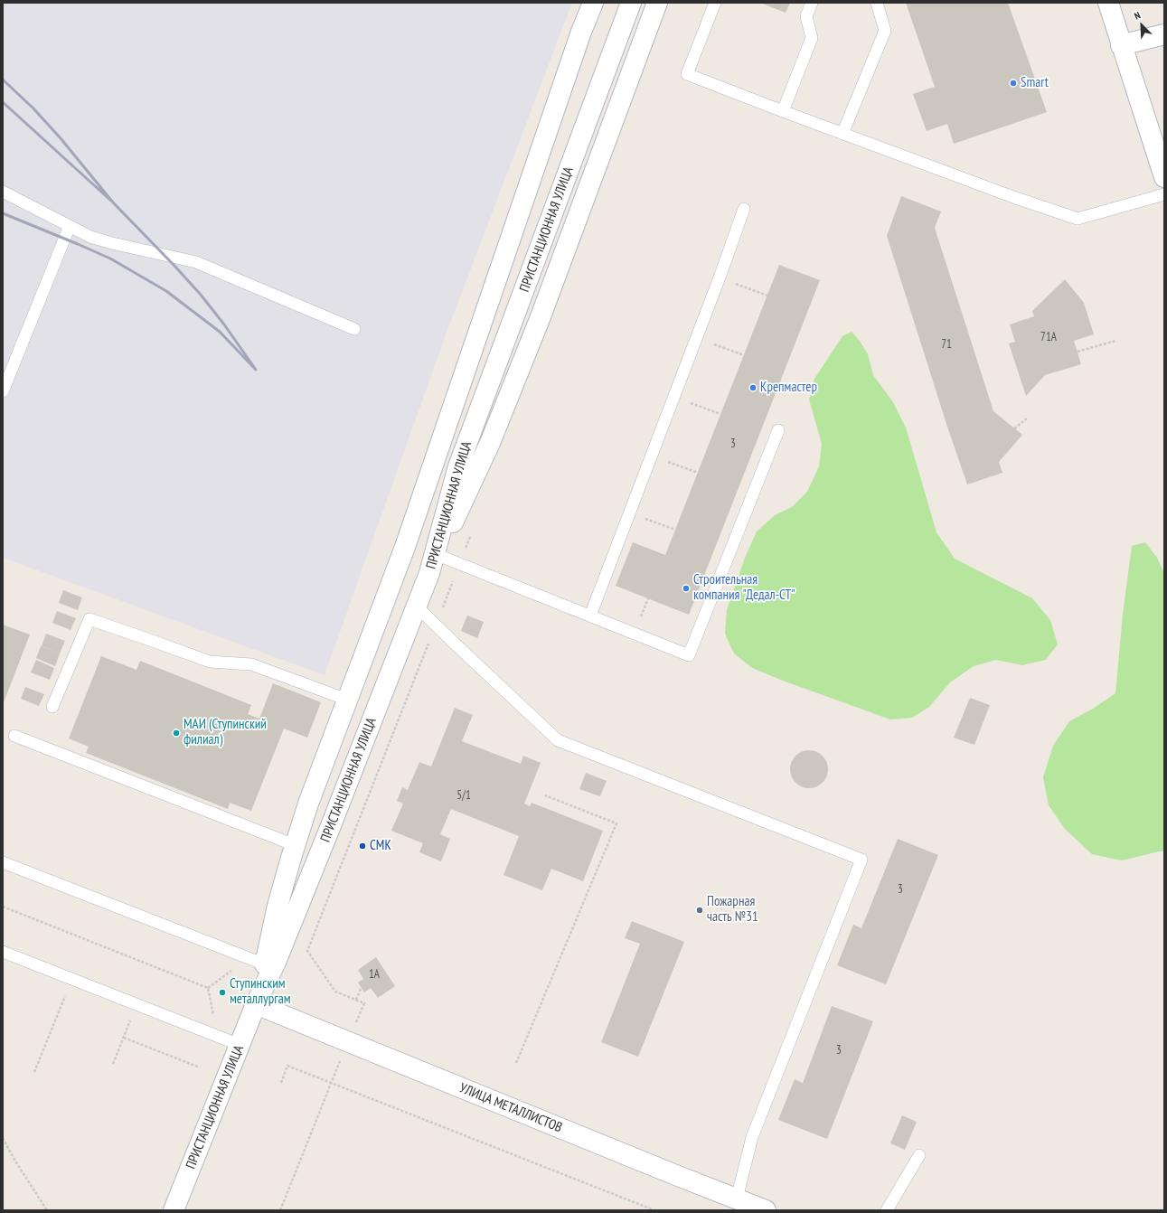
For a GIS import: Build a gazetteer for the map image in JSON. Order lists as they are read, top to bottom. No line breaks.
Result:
{"streets":{"main road":["ПРИСТАНЦИОННАЯ УЛИЦА","УЛИЦА МЕТАЛЛИСТОВ"]},"crossings":[["ПРИСТАНЦИОННАЯ УЛИЦА","УЛИЦА МЕТАЛЛИСТОВ"]],"places":["Smart","Крепмастер","Строительная компания \"Дедал-СТ\"","МАИ (Ступинский филиал)","СМК","Пожарная часть №31","Ступинским металлургам"],"house_numbers":["71А","71","3","5/1","3","1А","3"],"north":"top left"}
